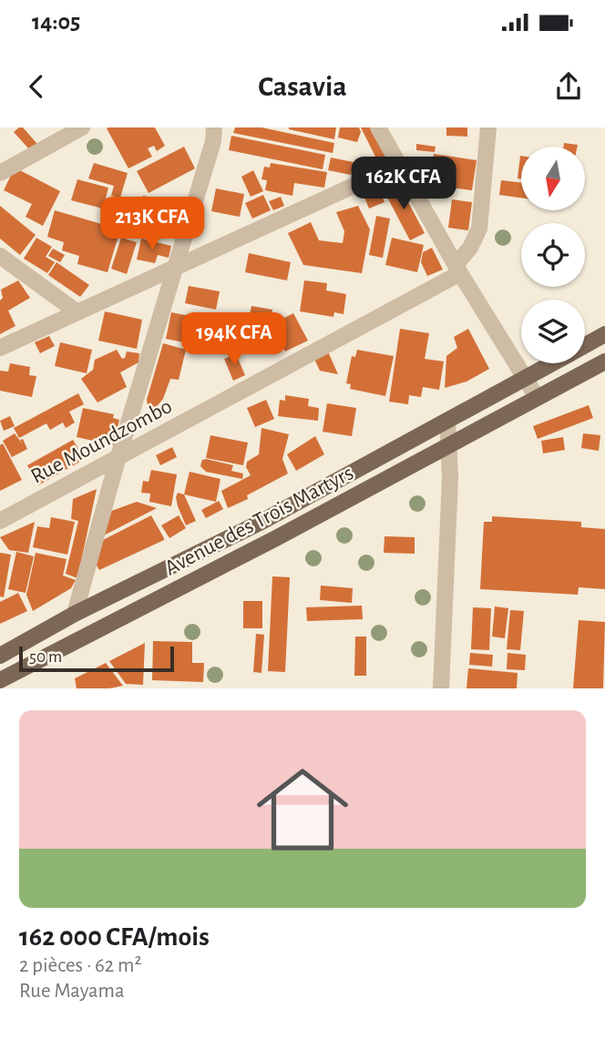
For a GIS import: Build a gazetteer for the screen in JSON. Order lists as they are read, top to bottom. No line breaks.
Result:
{"streets":{"main road":["Avenue des Trois Martyrs"],"street":["Rue Moundzombo"]},"scale_bar":"50 m","north":"bottom","page":{"status":"14:05","header":"Casavia","price":["162K CFA","213K CFA","194K CFA"],"scale":"50 m","list":[{"name":"162 000 CFA/mois","note":"2 pièces · 62 m² · Rue Mayama"}]}}
